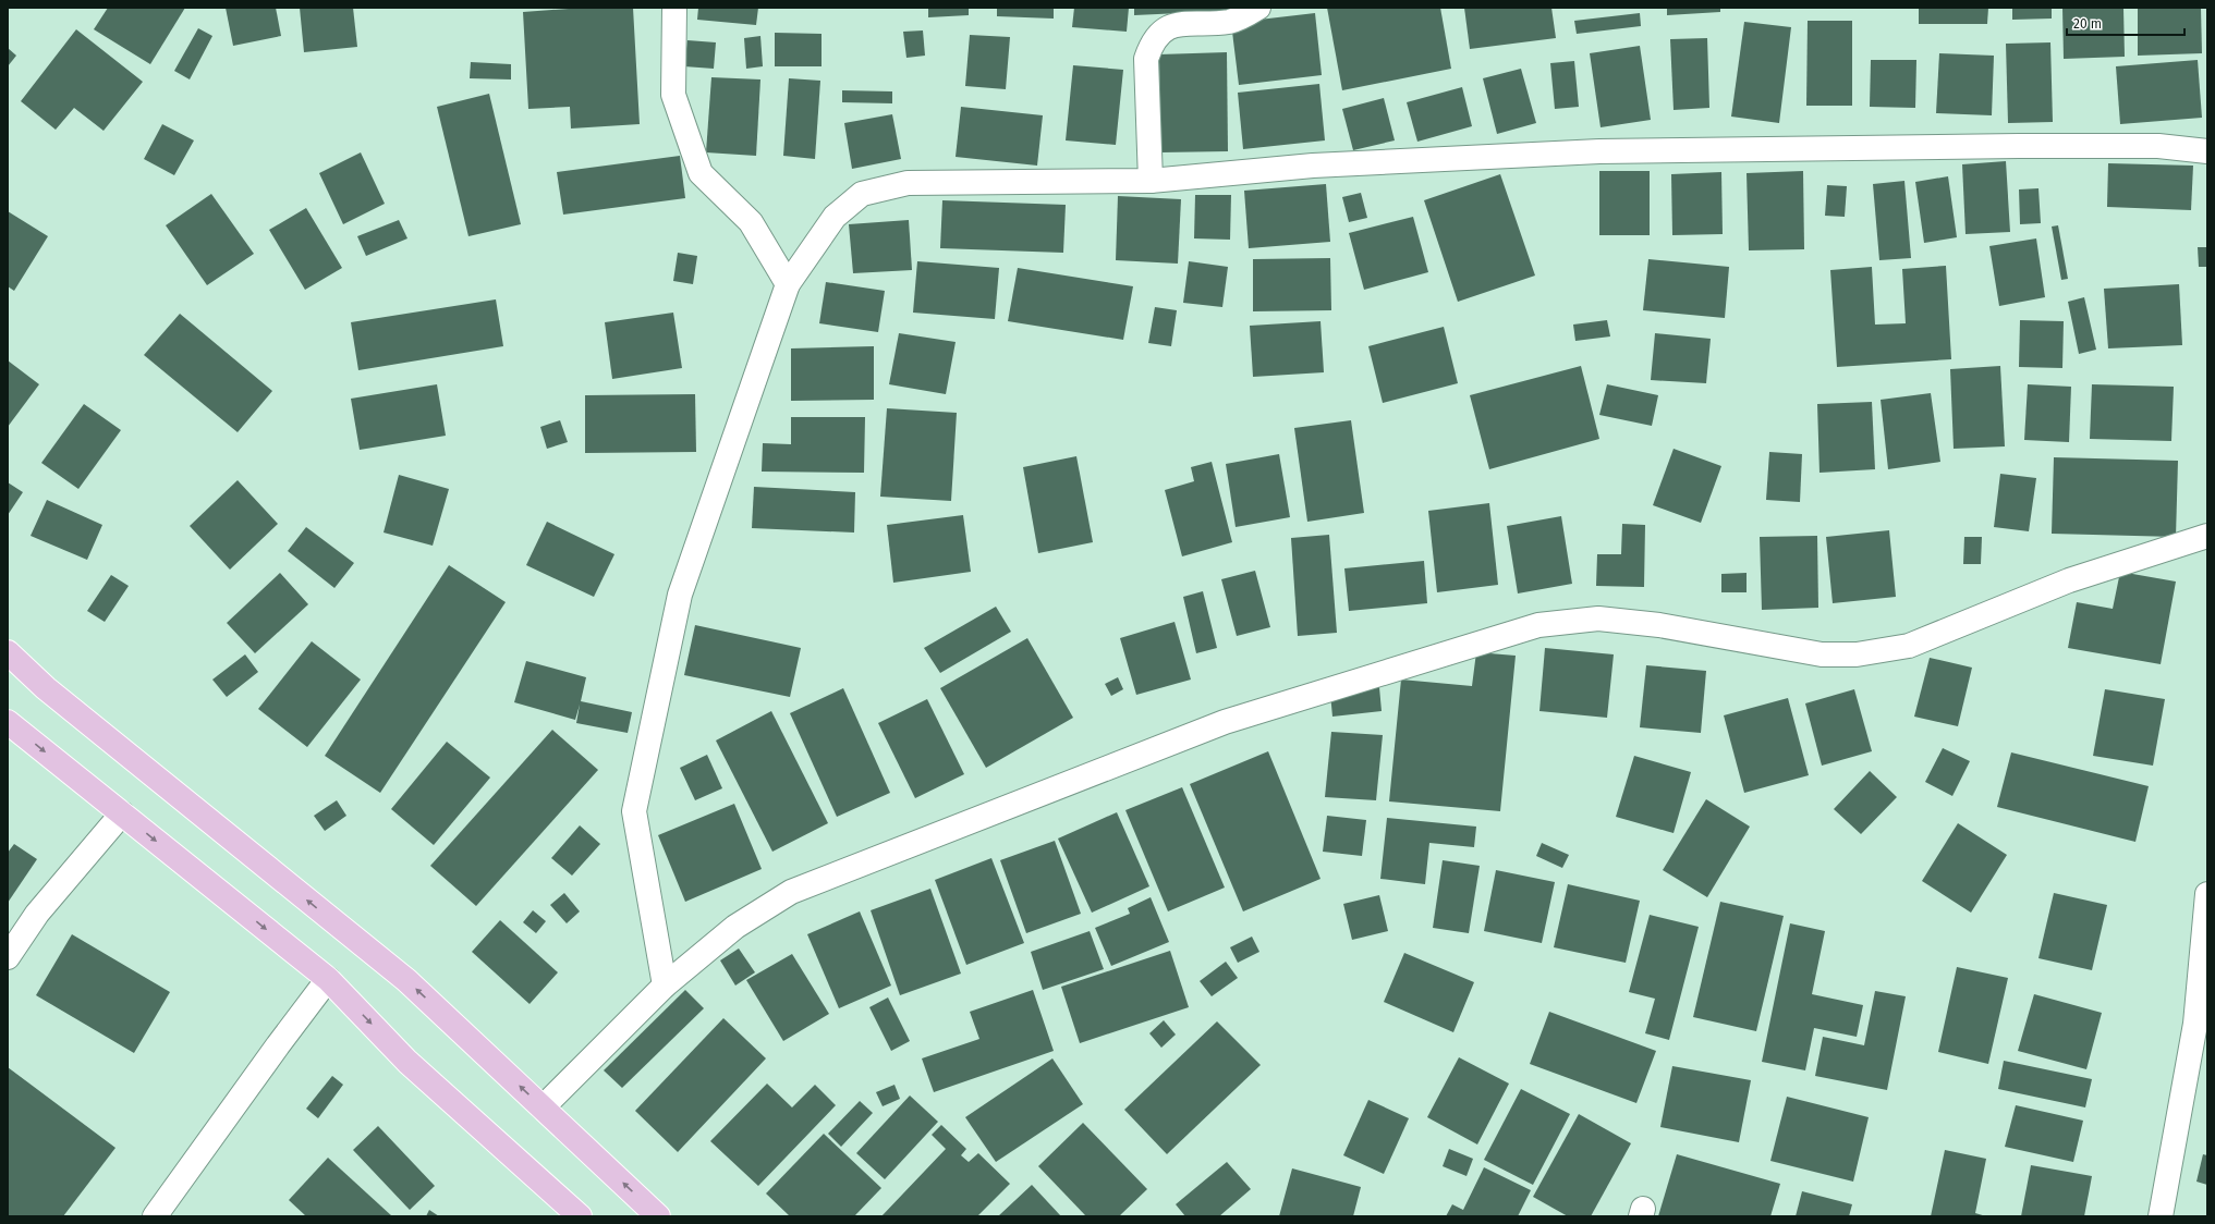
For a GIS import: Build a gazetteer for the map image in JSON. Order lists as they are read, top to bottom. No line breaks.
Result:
{"scale_bar":"20 m"}
